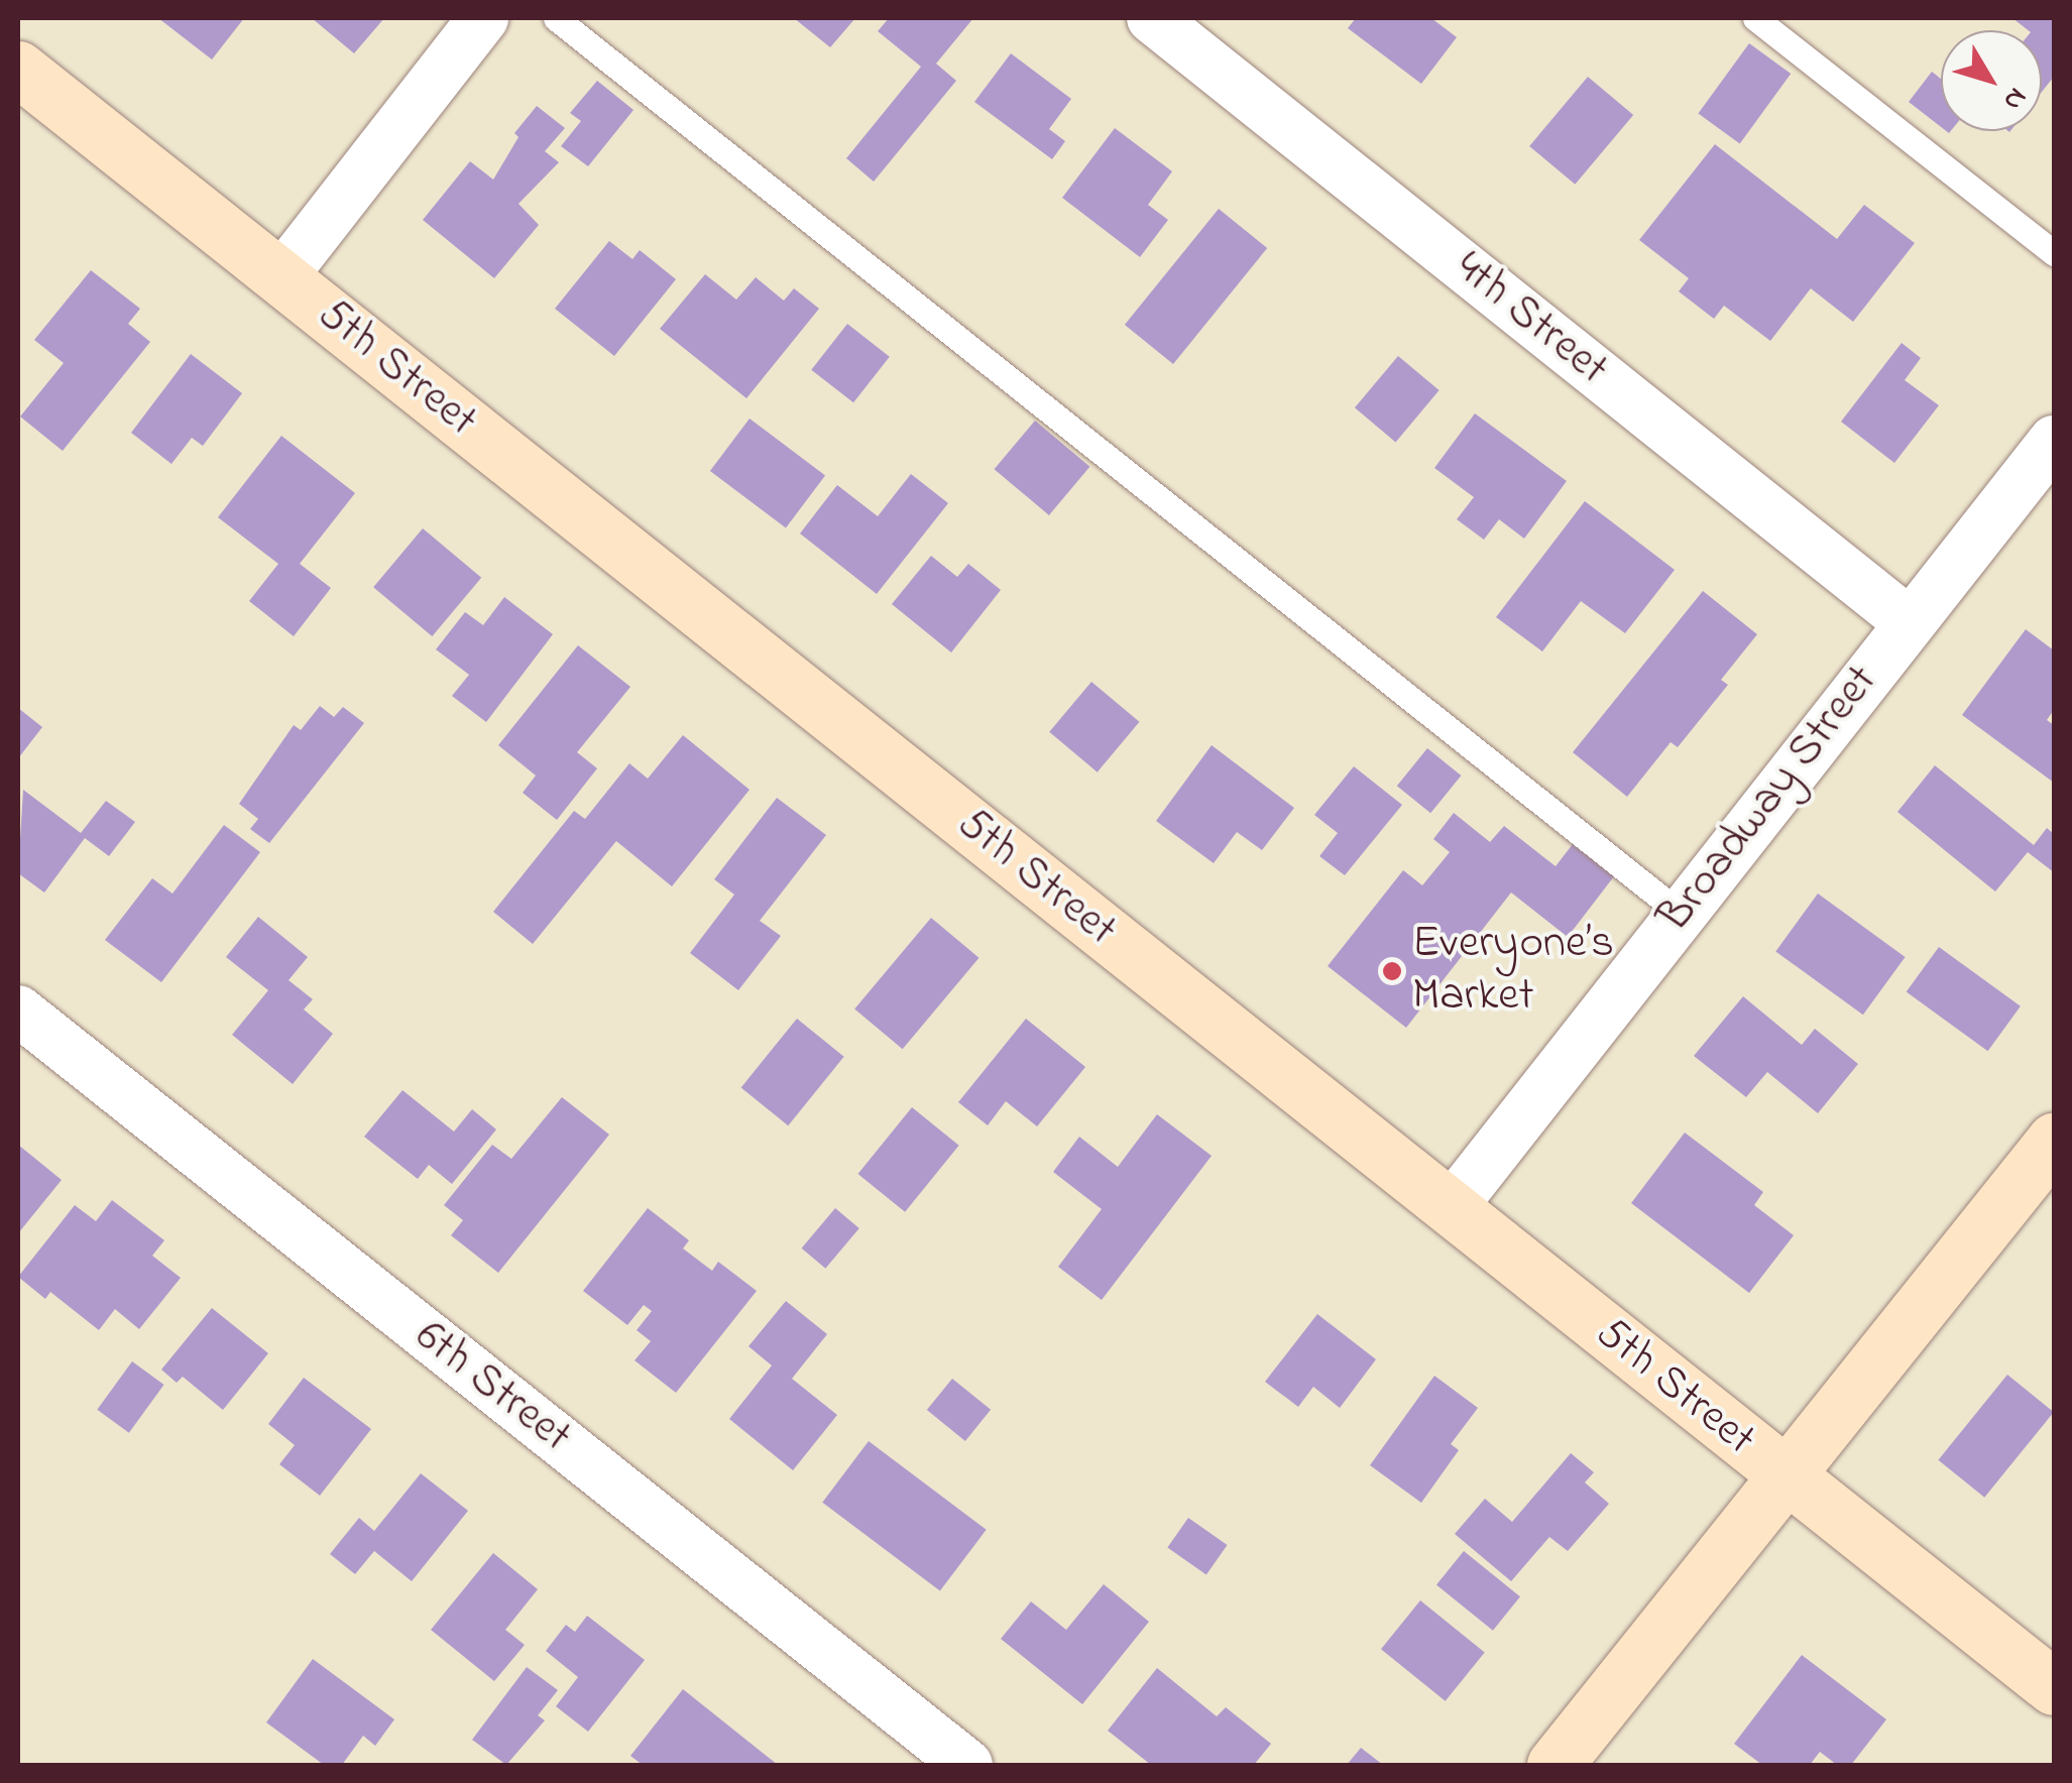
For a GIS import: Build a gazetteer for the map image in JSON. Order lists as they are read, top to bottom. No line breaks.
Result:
{"streets":{"street":["4th Street","5th Street","Broadway Street","6th Street"]},"crossings":[["4th Street","Broadway Street"],["5th Street","Broadway Street"]],"places":["Everyone’s Market"],"north":"bottom right"}
